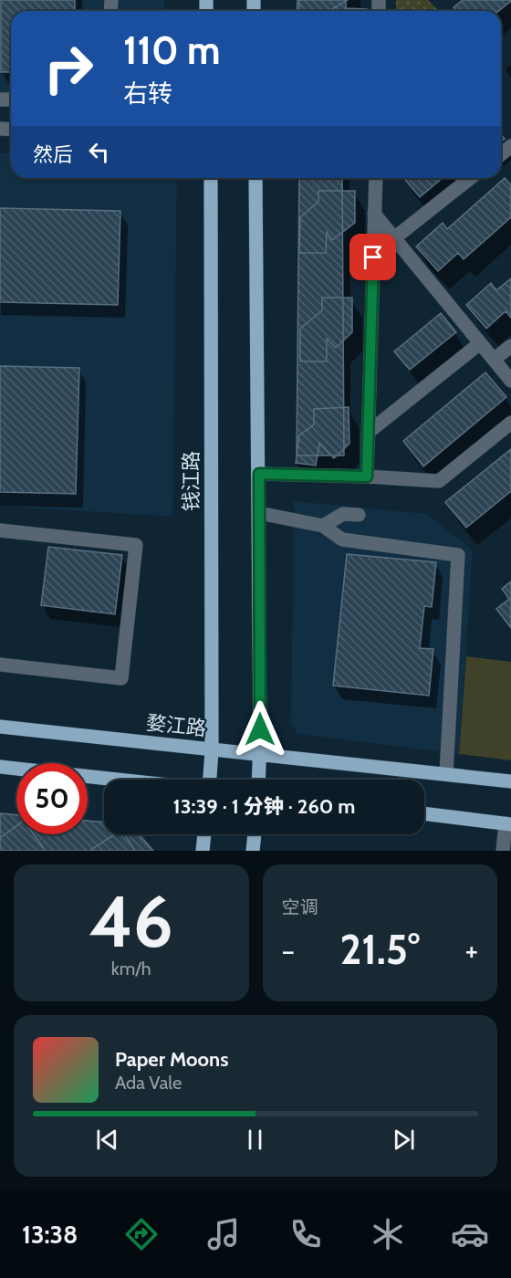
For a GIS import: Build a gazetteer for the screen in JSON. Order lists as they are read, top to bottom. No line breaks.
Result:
{"streets":{"main road":["钱江路","婺江路"]},"crossings":[["钱江路","婺江路"]],"page":{"turn":["110 m","右转"],"then":"然后","limit":"50","trip":"13:39 · 1 分钟 · 260 m","tile":[["46","km/h"],"空调"],"heat":["−","21.5°","+"],"song":["Paper Moons","Ada Vale"],"tabs":"13:38"}}
